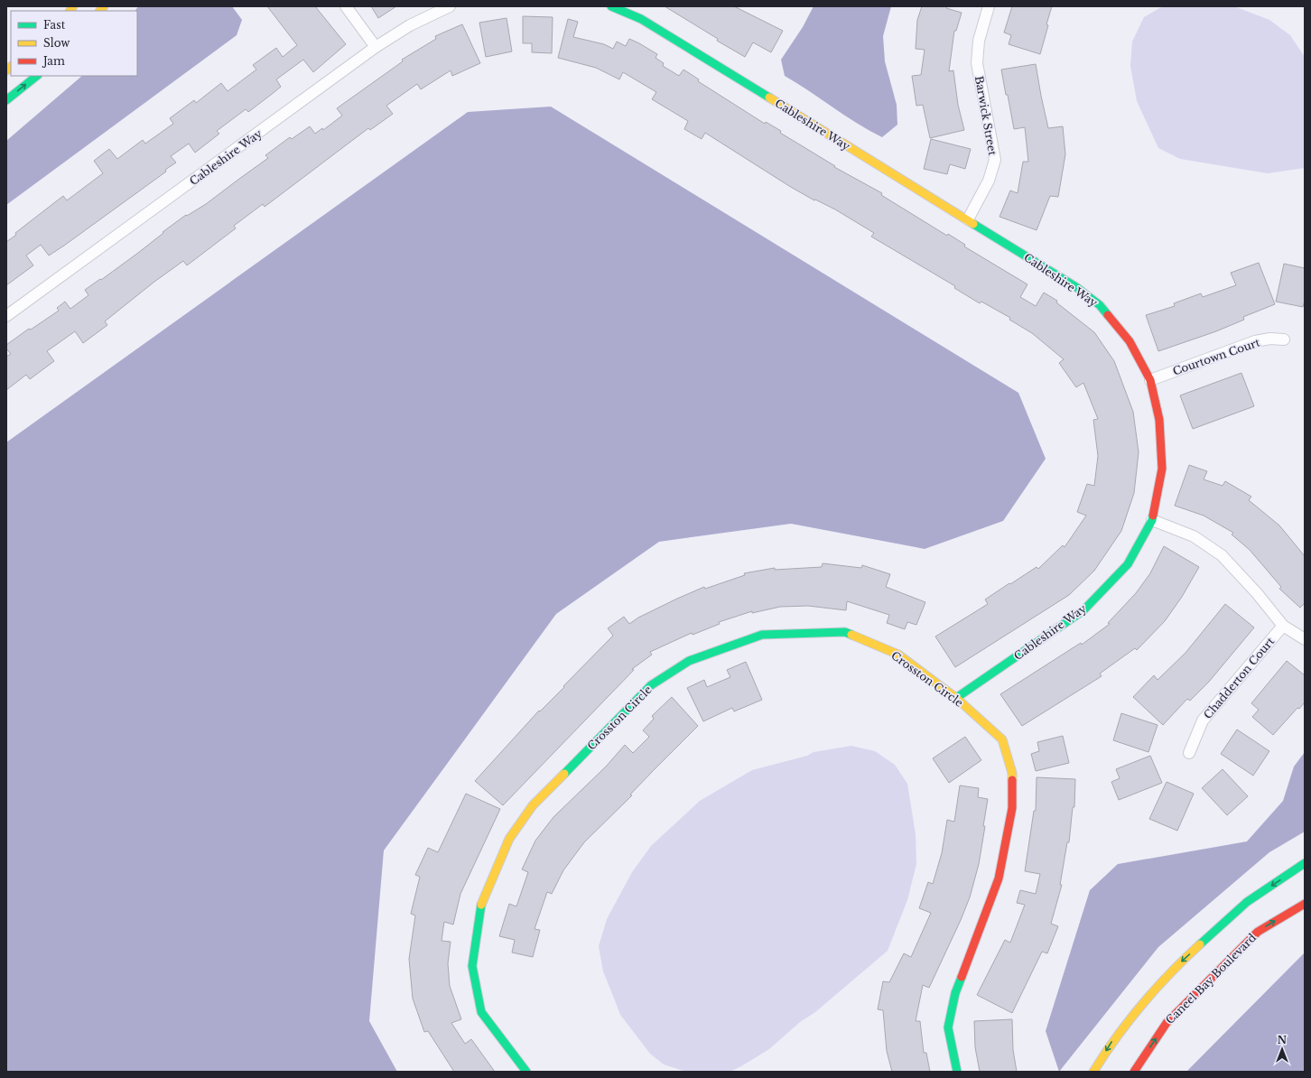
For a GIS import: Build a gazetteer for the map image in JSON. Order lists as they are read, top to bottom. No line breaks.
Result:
{"streets":{"street":["Barwick Street","Cableshire Way","Courtown Court","Chadderton Court","Crosston Circle","Caneel Bay Boulevard"]},"crossings":[["Barwick Street","Cableshire Way"],["Cableshire Way","Courtown Court"],["Cableshire Way","Crosston Circle"]],"legend":["Fast","Slow","Jam"],"north":"top"}
